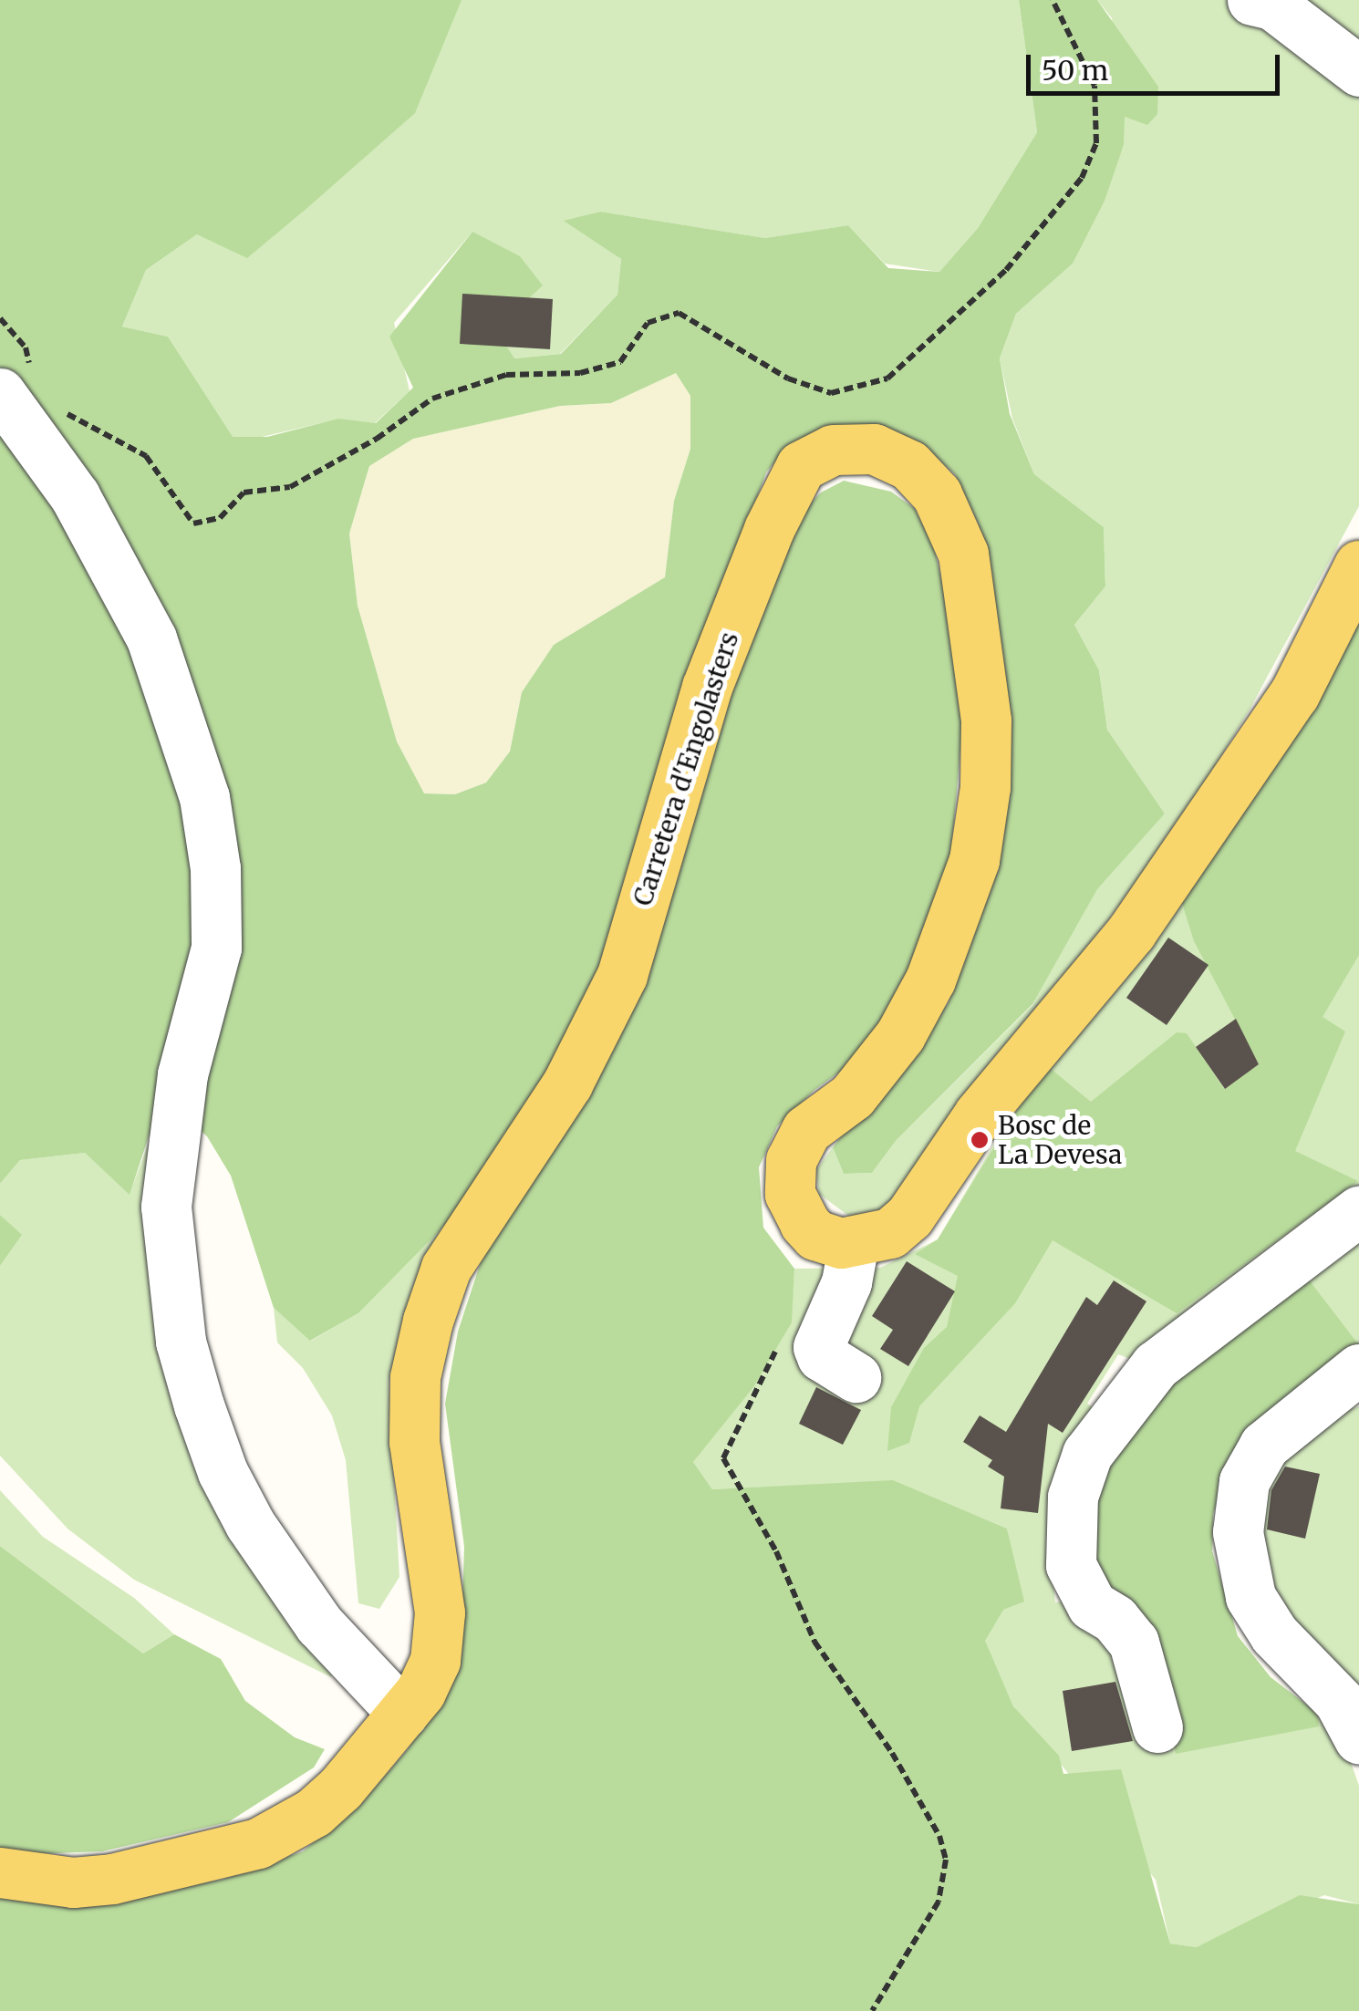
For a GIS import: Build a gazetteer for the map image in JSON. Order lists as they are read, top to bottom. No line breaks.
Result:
{"streets":{"main road":["Carretera d'Engolasters"]},"places":["Bosc de La Devesa"],"scale_bar":"50 m"}
